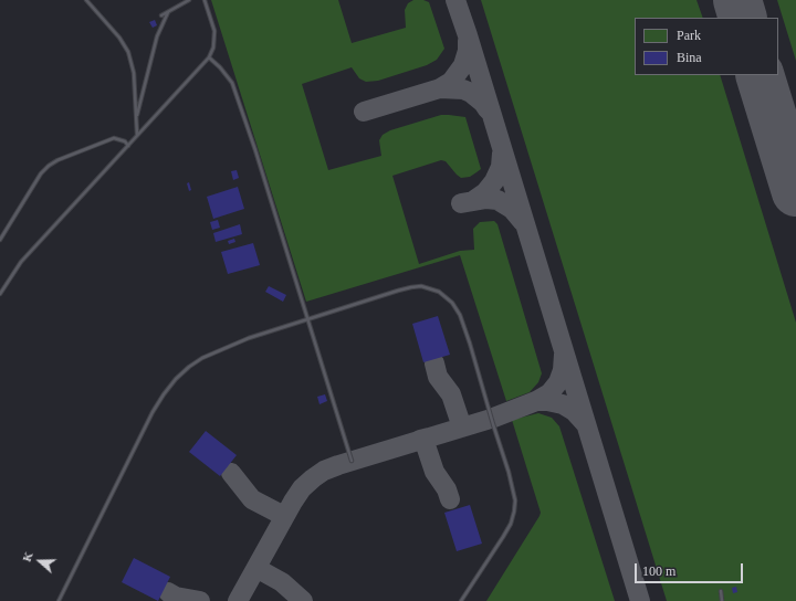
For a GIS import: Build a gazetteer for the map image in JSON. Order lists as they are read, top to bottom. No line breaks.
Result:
{"legend":["Park","Bina"],"scale_bar":"100 m","north":"left"}
